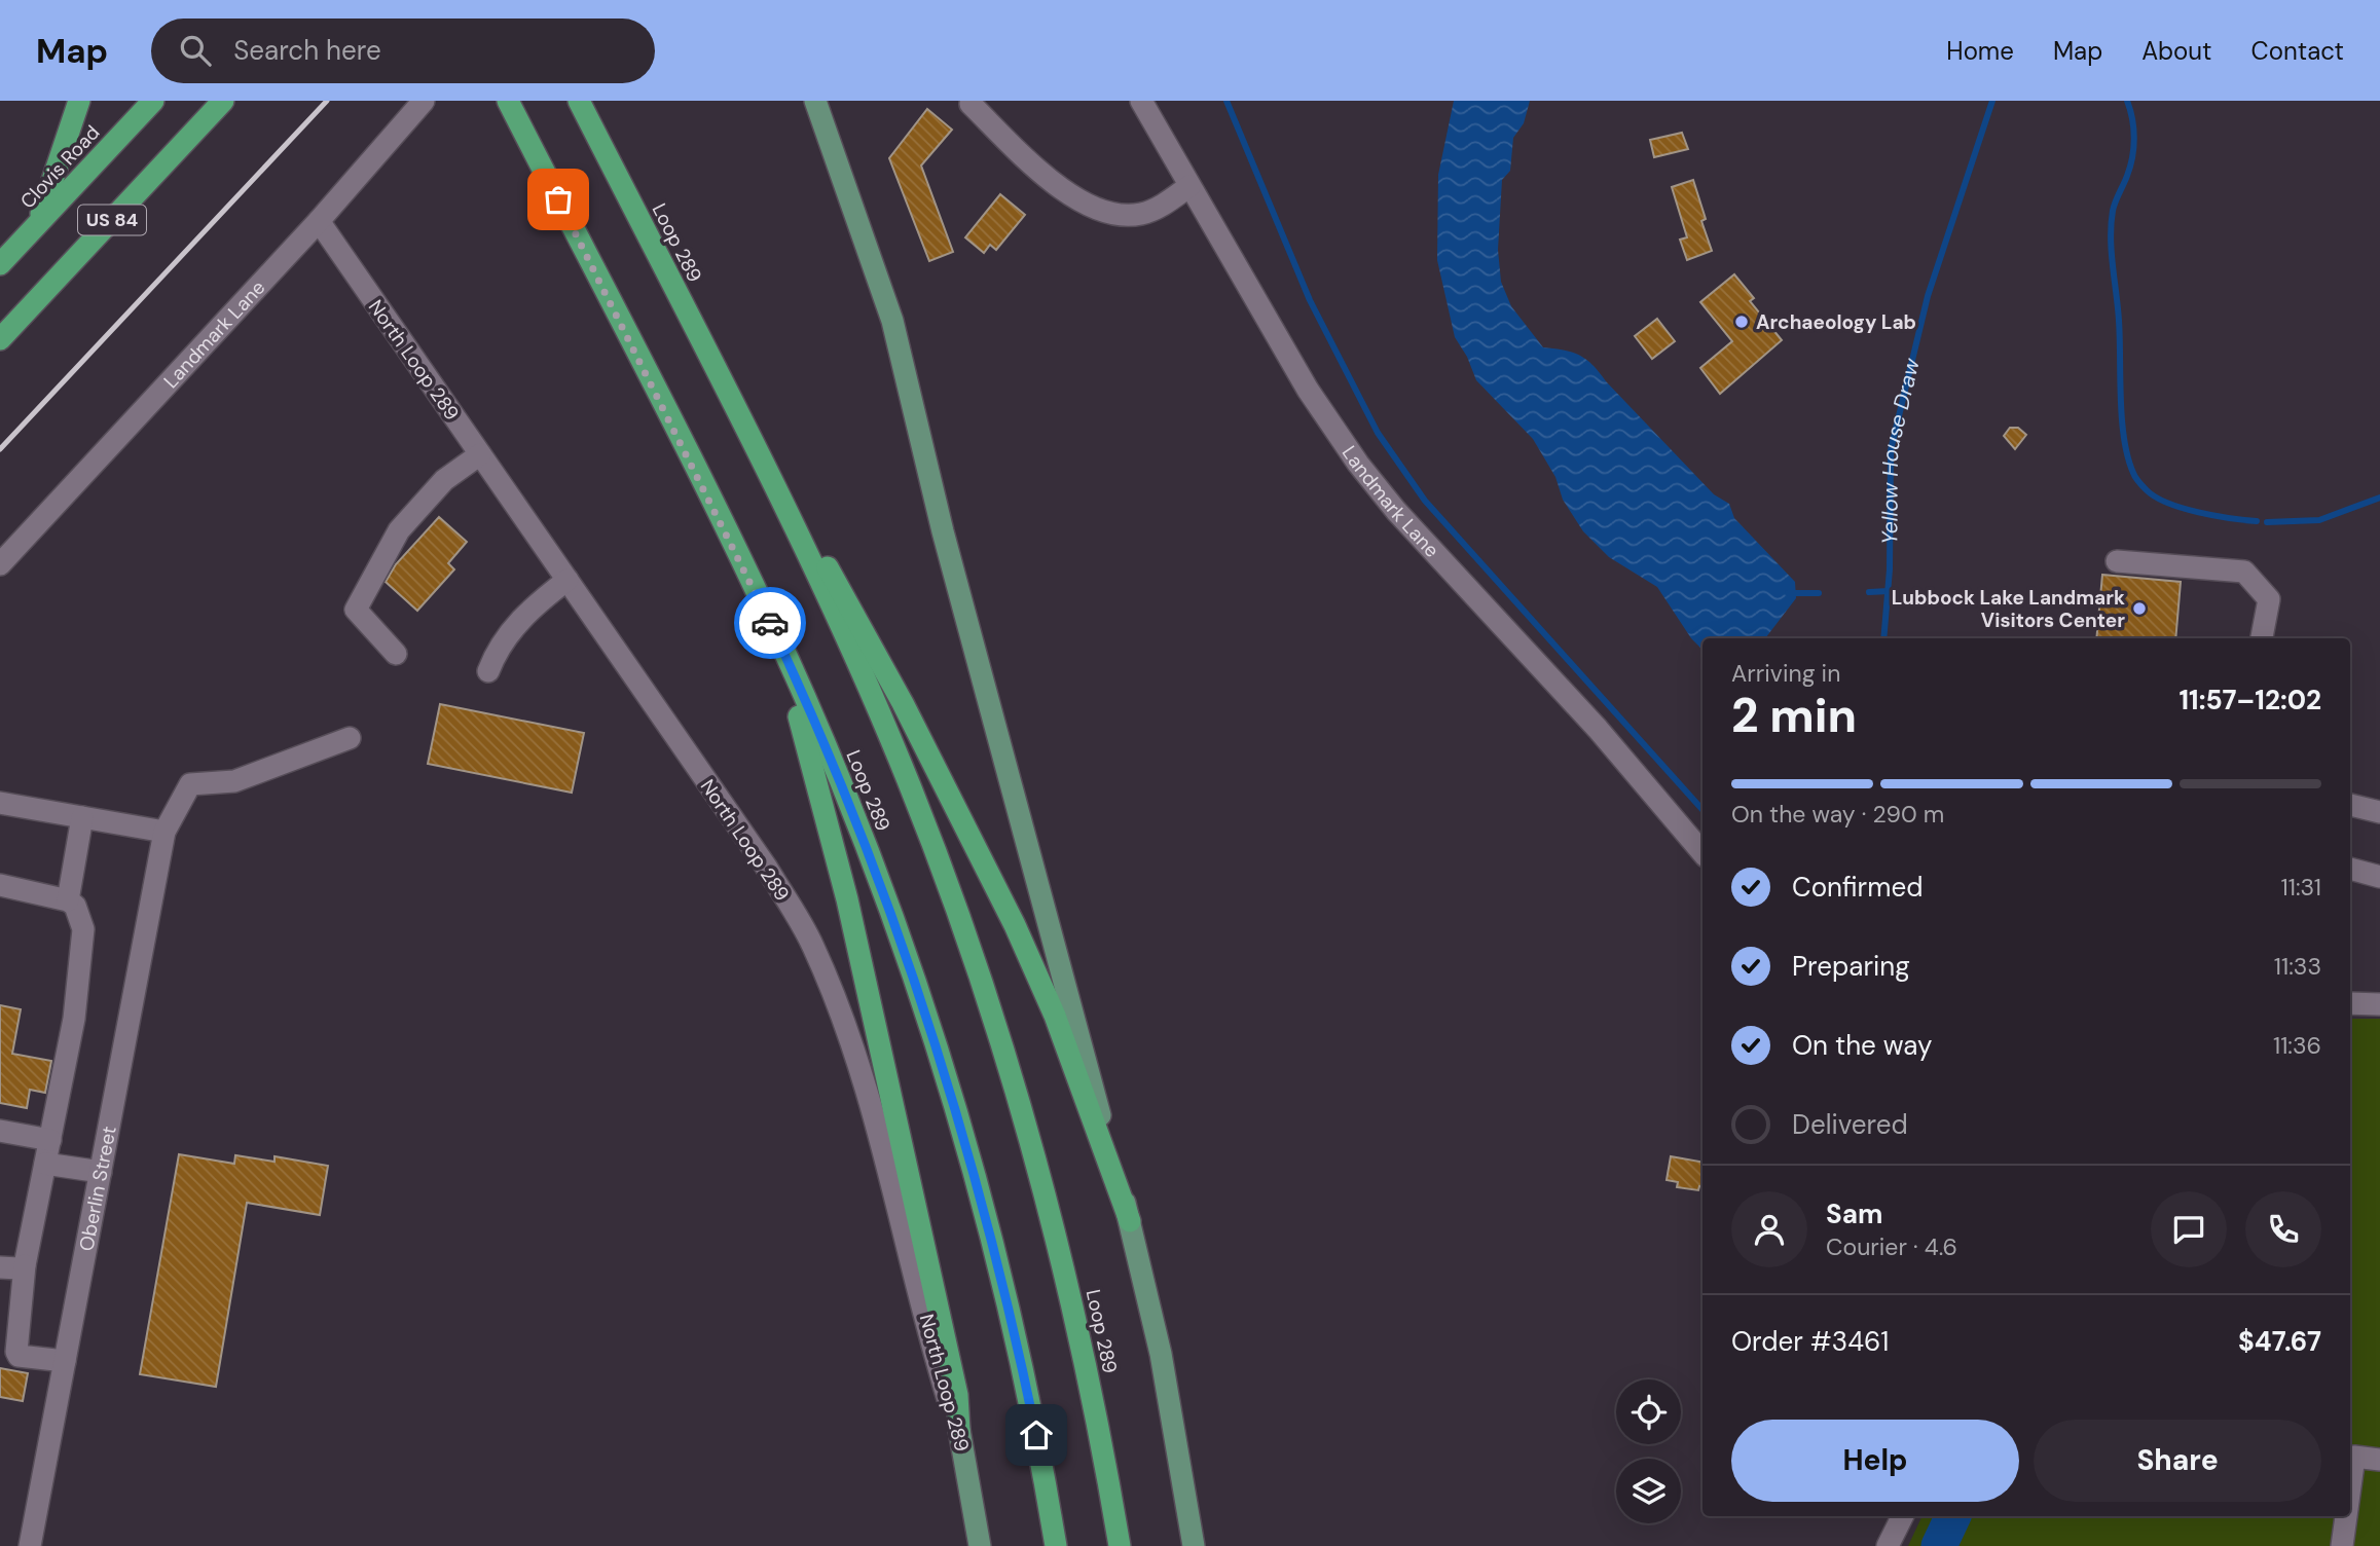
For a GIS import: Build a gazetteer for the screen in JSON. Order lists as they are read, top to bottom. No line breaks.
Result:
{"streets":{"highway":["Clovis Road","US 84","Loop 289"],"main road":["North Loop 289"],"street":["Landmark Lane","Oberlin Street"]},"crossings":[["Landmark Lane","North Loop 289"]],"water":["Yellow House Draw"],"places":["Archaeology Lab","Lubbock Lake Landmark Visitors Center"],"page":{"header":"Map","search":"Search here","nav":["Home","Map","About","Contact"],"heading":["2 min","Arriving in","11:57–12:02"],"panel":["Sam","Courier · 4.6","Order #3461","$47.67"],"bar":"On the way · 290 m","list":[["Confirmed","11:31"],["Preparing","11:33"],["On the way","11:36"],"Delivered"],"buttons":["Help","Share"]}}
